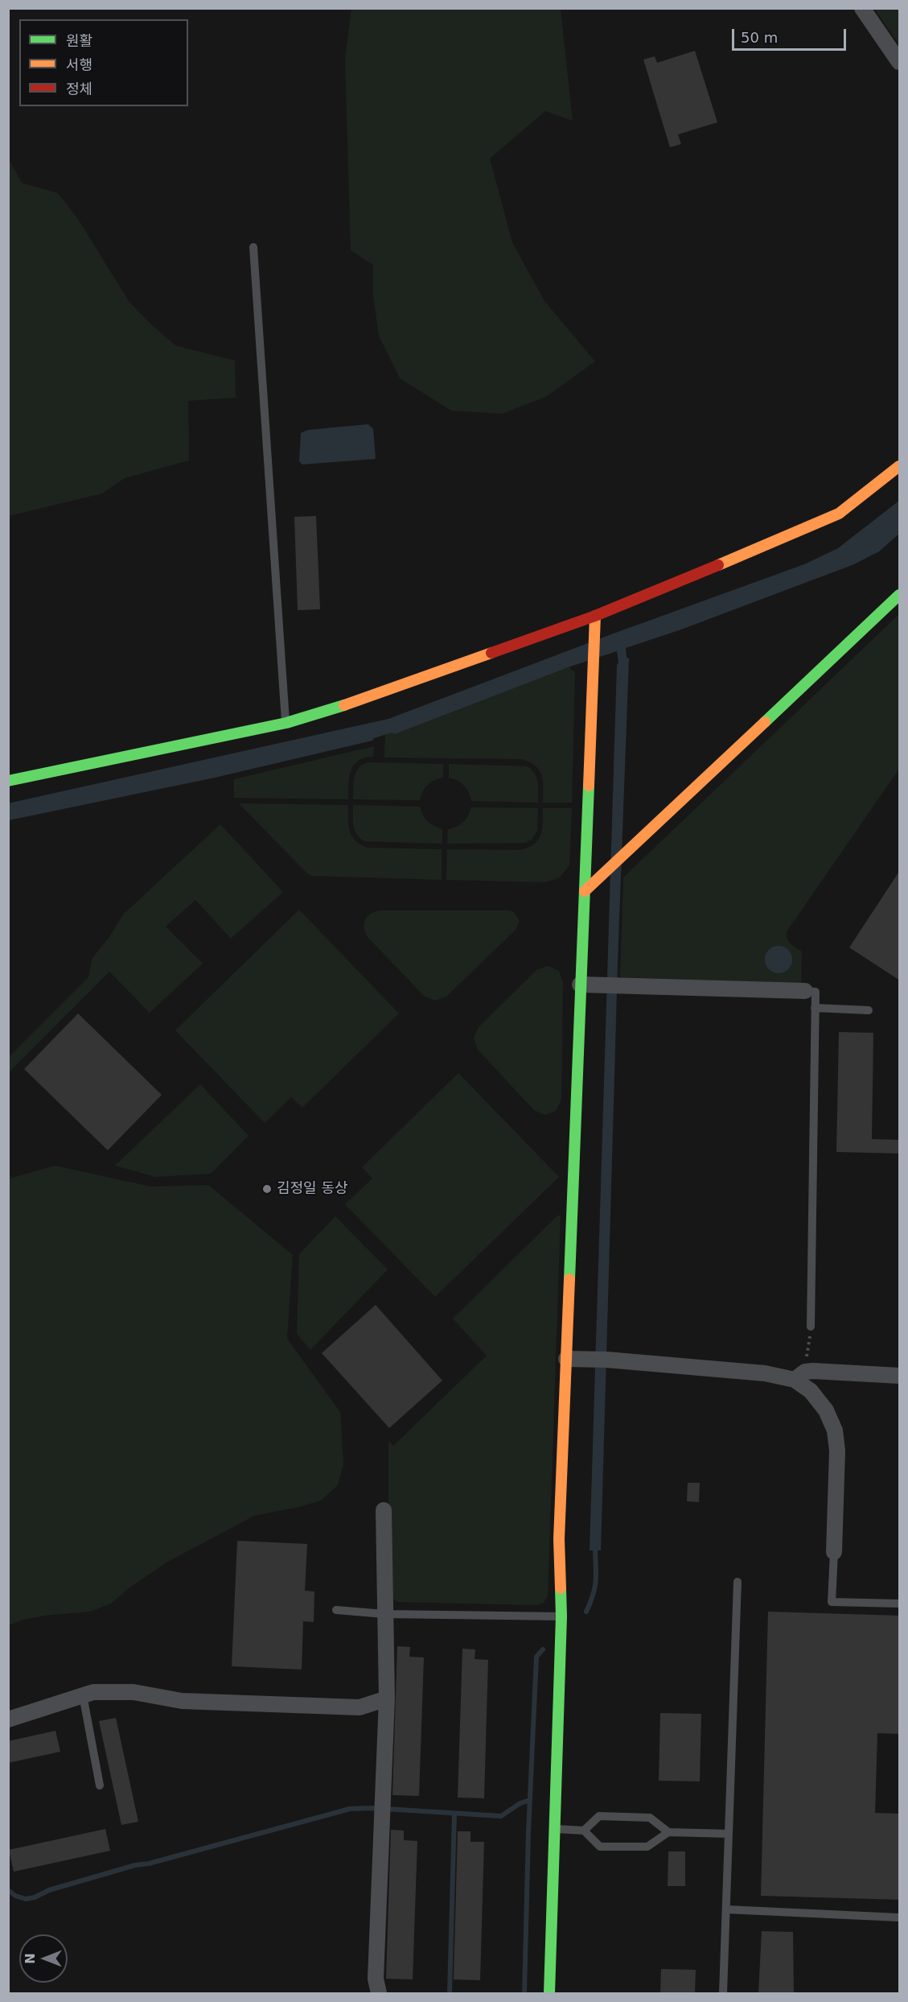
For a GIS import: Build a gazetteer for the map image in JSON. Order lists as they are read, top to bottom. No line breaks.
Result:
{"places":["김정일 동상"],"legend":["원활","서행","정체"],"scale_bar":"50 m","north":"left"}
